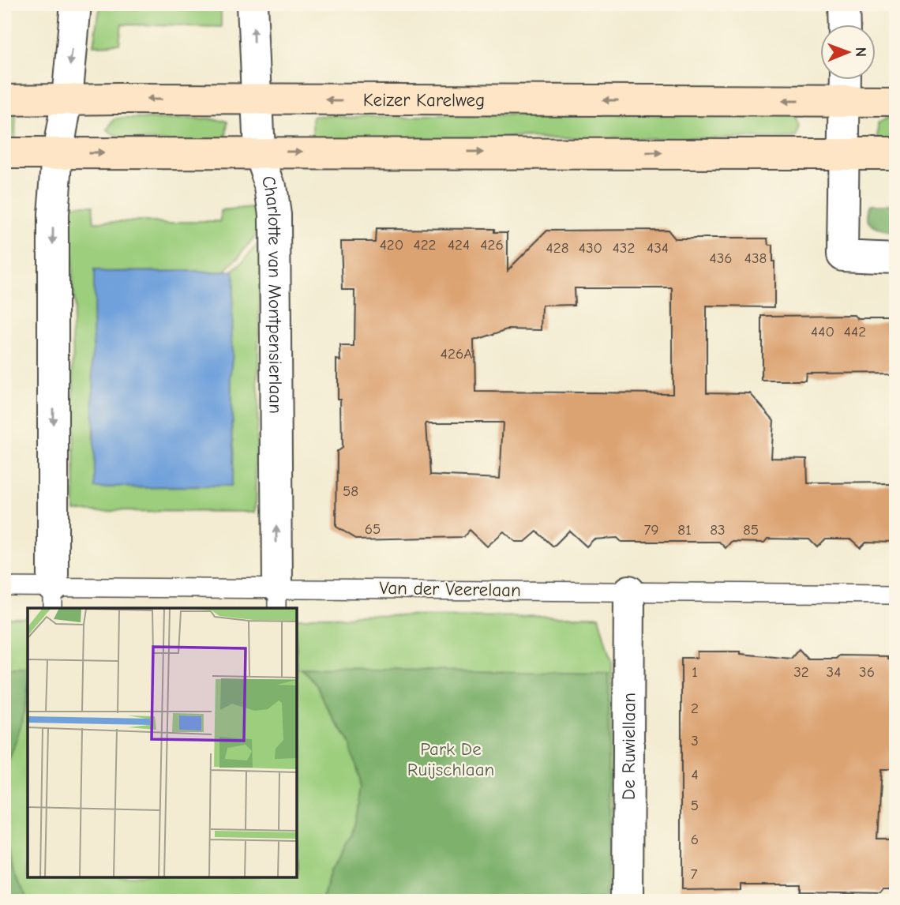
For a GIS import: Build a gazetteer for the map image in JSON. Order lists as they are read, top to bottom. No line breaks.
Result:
{"streets":{"main road":["Keizer Karelweg"],"street":["Charlotte van Montpensierlaan","De Ruwiellaan"],"lane":["Van der Veerelaan"]},"crossings":[["Keizer Karelweg","Charlotte van Montpensierlaan"],["Charlotte van Montpensierlaan","Van der Veerelaan"],["Van der Veerelaan","De Ruwiellaan"]],"parks":["Park De Ruijschlaan"],"house_numbers":["420","422","424","426","428","430","432","434","436","438","440","442","426A","58","65","79","81","83","85","1","32","34","36","2","3","4","5","6","7"],"north":"right"}
